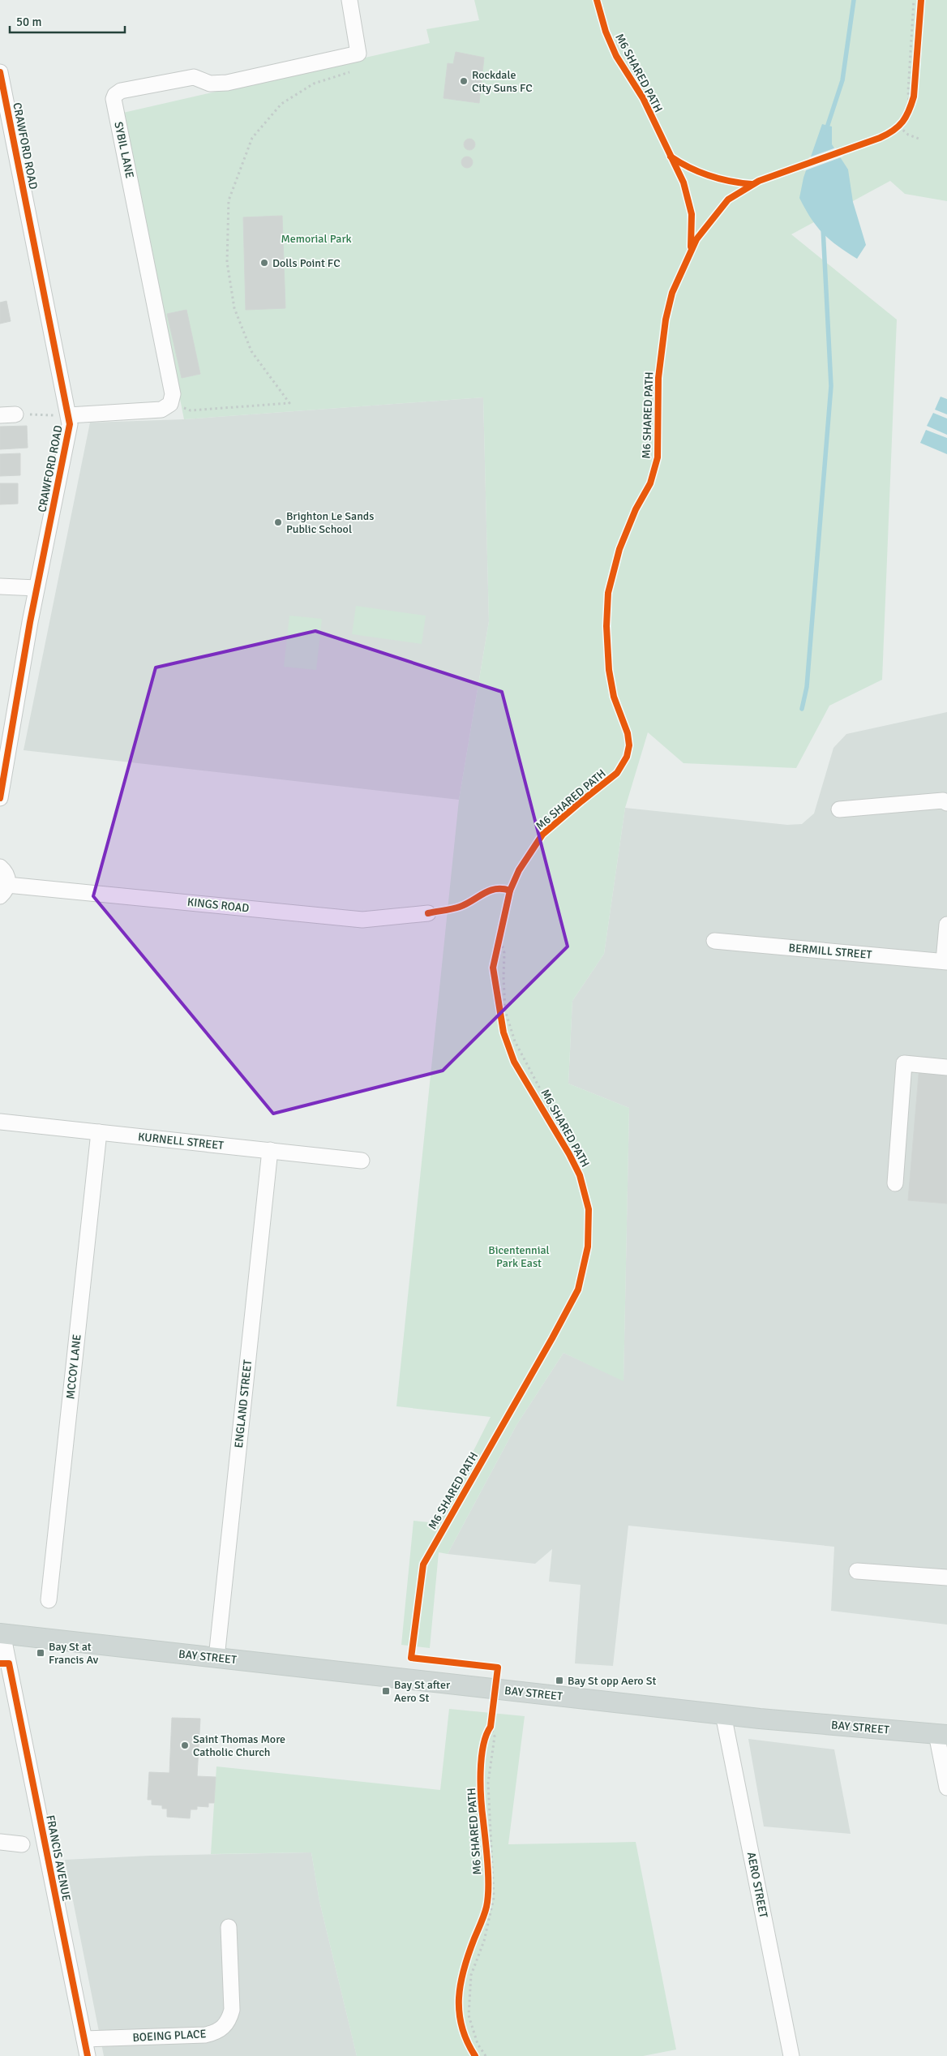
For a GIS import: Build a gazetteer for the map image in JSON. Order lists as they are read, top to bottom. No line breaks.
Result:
{"streets":{"main road":["BAY STREET"],"street":["CRAWFORD ROAD","SYBIL LANE","KINGS ROAD","BERMILL STREET","KURNELL STREET","MCCOY LANE","ENGLAND STREET","FRANCIS AVENUE","AERO STREET","BOEING PLACE"],"cycle path":["M6 SHARED PATH"]},"crossings":[["KURNELL STREET","MCCOY LANE"],["KURNELL STREET","ENGLAND STREET"],["ENGLAND STREET","BAY STREET"],["BAY STREET","FRANCIS AVENUE"],["BAY STREET","AERO STREET"],["FRANCIS AVENUE","BOEING PLACE"]],"parks":["Memorial Park","Bicentennial Park East"],"places":{"other":["Rockdale City Suns FC","Dolls Point FC","Brighton Le Sands Public School","Saint Thomas More Catholic Church"],"transit":["Bay St at Francis Av","Bay St opp Aero St","Bay St after Aero St"]},"scale_bar":"50 m"}
